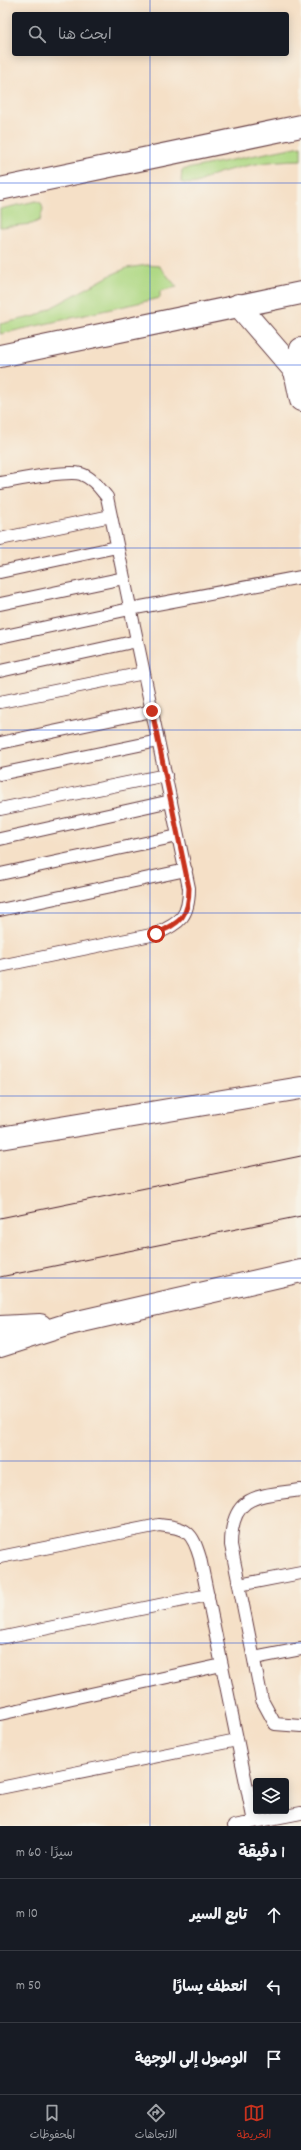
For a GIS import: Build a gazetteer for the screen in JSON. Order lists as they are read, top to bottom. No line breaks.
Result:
{"page":{"search":"ابحث هنا","heading":["1 دقيقة","سيرًا · 60 m"],"list":[["تابع السير","10 m"],["انعطف يسارًا","50 m"],"الوصول إلى الوجهة"],"nav":["الخريطة","الاتجاهات","المحفوظات"]}}
